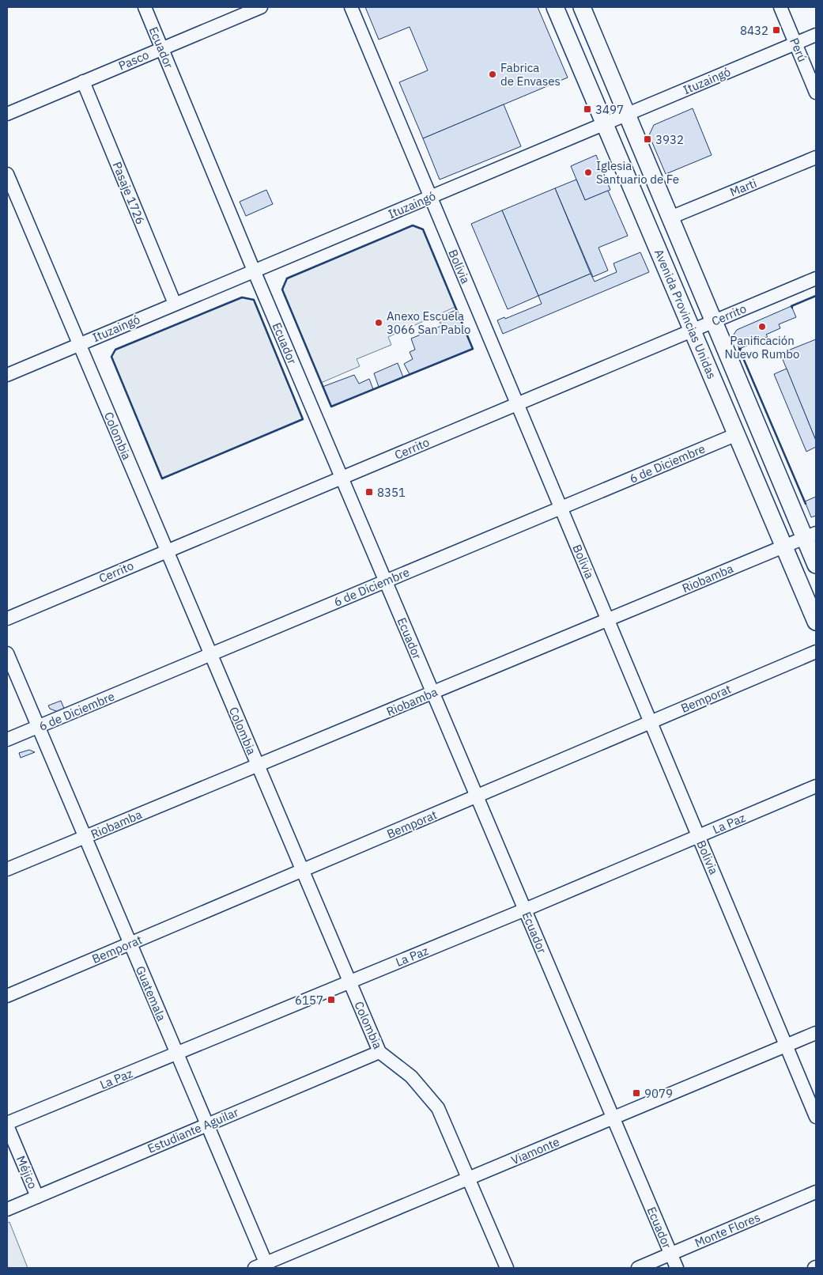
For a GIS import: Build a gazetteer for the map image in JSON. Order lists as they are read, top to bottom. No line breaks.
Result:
{"streets":{"main road":["Avenida Provincias Unidas"],"street":["Ecuador","Perú","Pasco","Ituzaingó","Marti","Pasaje 1726","Bolivia","Cerrito","Colombia","6 de Diciembre","Riobamba","Bemporat","La Paz","Guatemala","Estudiante Aguilar","Viamonte","Méjico","Monte Flores"]},"crossings":[["Ecuador","Pasco"],["Ecuador","Ituzaingó"],["Ecuador","Cerrito"],["Ecuador","6 de Diciembre"],["Ecuador","Riobamba"],["Ecuador","Bemporat"],["Ecuador","La Paz"],["Ecuador","Viamonte"],["Ecuador","Monte Flores"],["Perú","Ituzaingó"],["Pasco","Pasaje 1726"],["Ituzaingó","Pasaje 1726"],["Ituzaingó","Bolivia"],["Ituzaingó","Avenida Provincias Unidas"],["Ituzaingó","Colombia"],["Marti","Avenida Provincias Unidas"],["Bolivia","Cerrito"],["Bolivia","6 de Diciembre"],["Bolivia","Riobamba"],["Bolivia","Bemporat"],["Bolivia","La Paz"],["Bolivia","Viamonte"],["Avenida Provincias Unidas","Cerrito"],["Avenida Provincias Unidas","6 de Diciembre"],["Avenida Provincias Unidas","Riobamba"],["Cerrito","Colombia"],["Colombia","6 de Diciembre"],["Colombia","Riobamba"],["Colombia","Bemporat"],["Colombia","La Paz"],["Colombia","Estudiante Aguilar"],["Colombia","Viamonte"],["6 de Diciembre","Guatemala"],["Riobamba","Guatemala"],["Bemporat","Guatemala"],["La Paz","Guatemala"],["La Paz","Méjico"],["Guatemala","Estudiante Aguilar"],["Guatemala","Viamonte"],["Estudiante Aguilar","Méjico"]],"places":{"transit":["8432","3497","3932","8351","6157","9079"],"other":["Fabrica de Envases","Iglesia Santuario de Fe","Anexo Escuela 3066 San Pablo","Panificación Nuevo Rumbo"]}}
